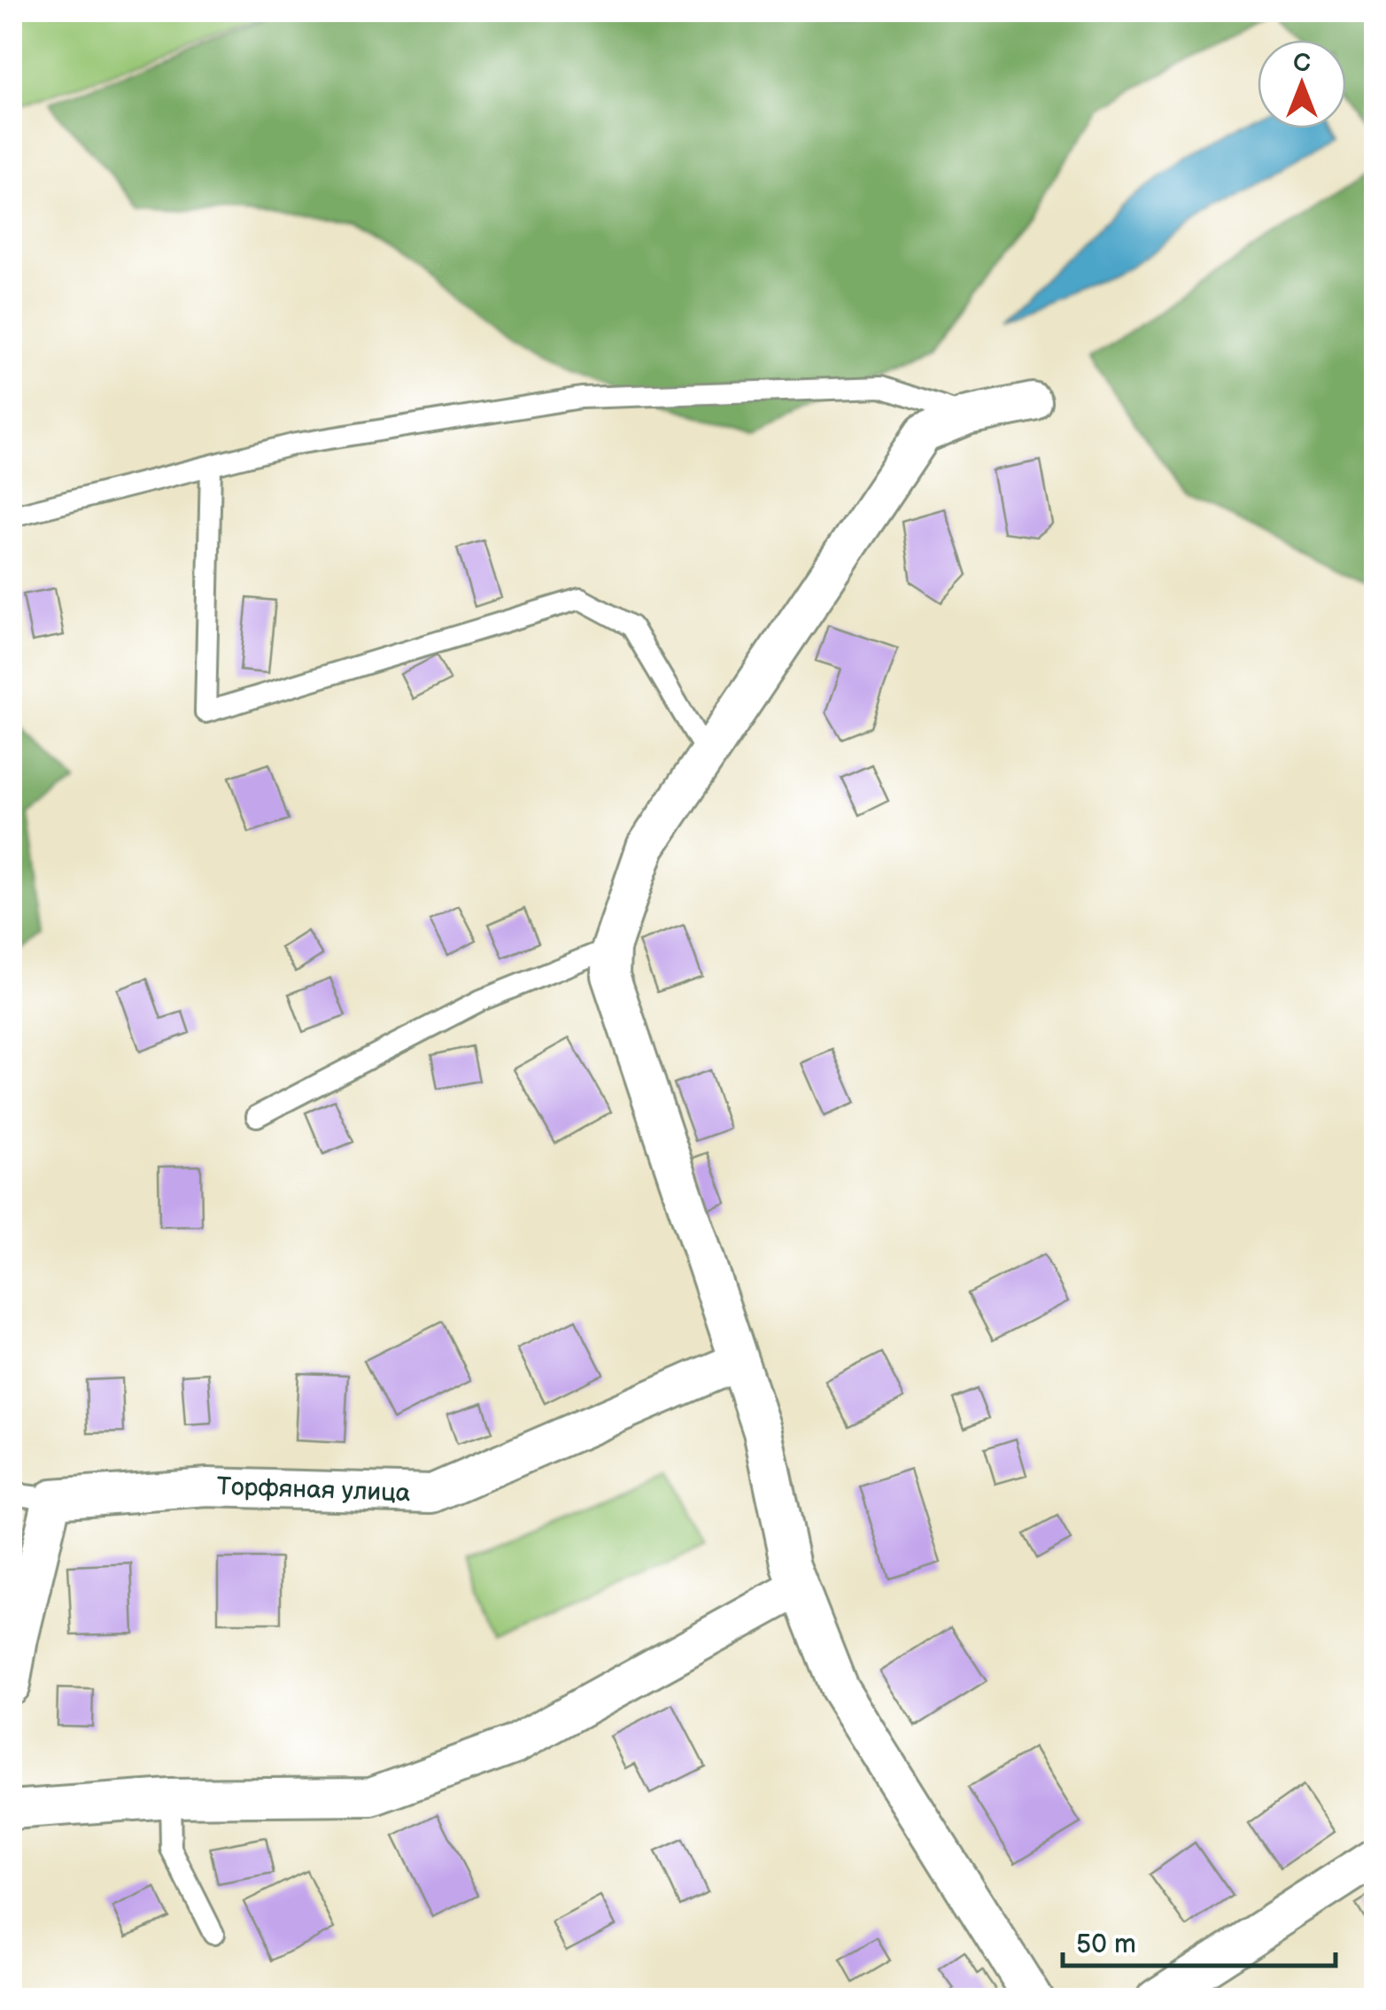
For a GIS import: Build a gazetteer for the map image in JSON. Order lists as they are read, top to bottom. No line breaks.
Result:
{"streets":{"street":["Торфяная улица"]},"scale_bar":"50 m","north":"top"}
